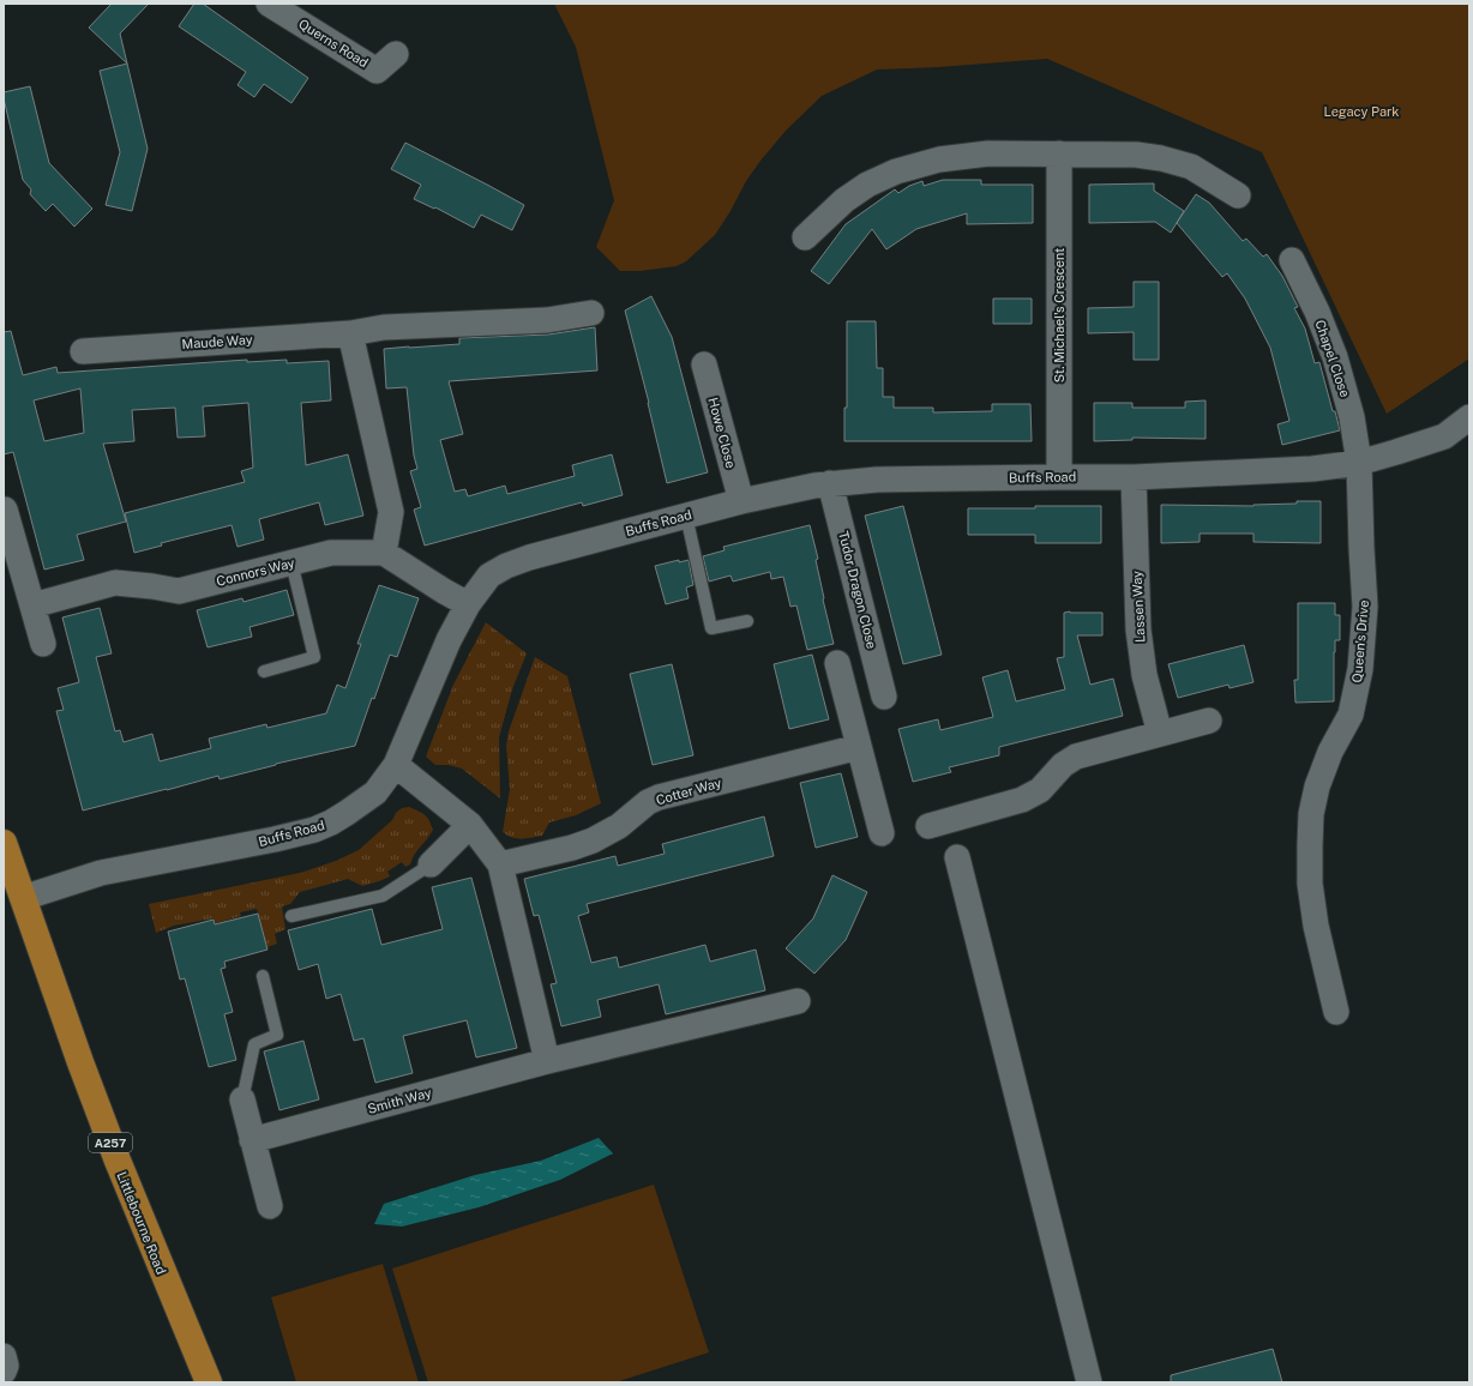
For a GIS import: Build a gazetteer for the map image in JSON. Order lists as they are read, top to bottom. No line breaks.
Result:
{"streets":{"main road":["A257","Littlebourne Road"],"street":["Querns Road","St. Michael's Crescent","Maude Way","Chapel Close","Howe Close","Buffs Road","Connors Way","Tudor Dragon Close","Lassen Way","Queen's Drive","Cotter Way","Smith Way"]},"crossings":[["St. Michael's Crescent","Buffs Road"],["Chapel Close","Buffs Road"],["Chapel Close","Queen's Drive"],["Howe Close","Buffs Road"],["Buffs Road","Tudor Dragon Close"],["Buffs Road","Lassen Way"],["Buffs Road","Queen's Drive"],["Buffs Road","A257"],["Buffs Road","Littlebourne Road"],["A257","Littlebourne Road"]],"parks":["Legacy Park"]}
